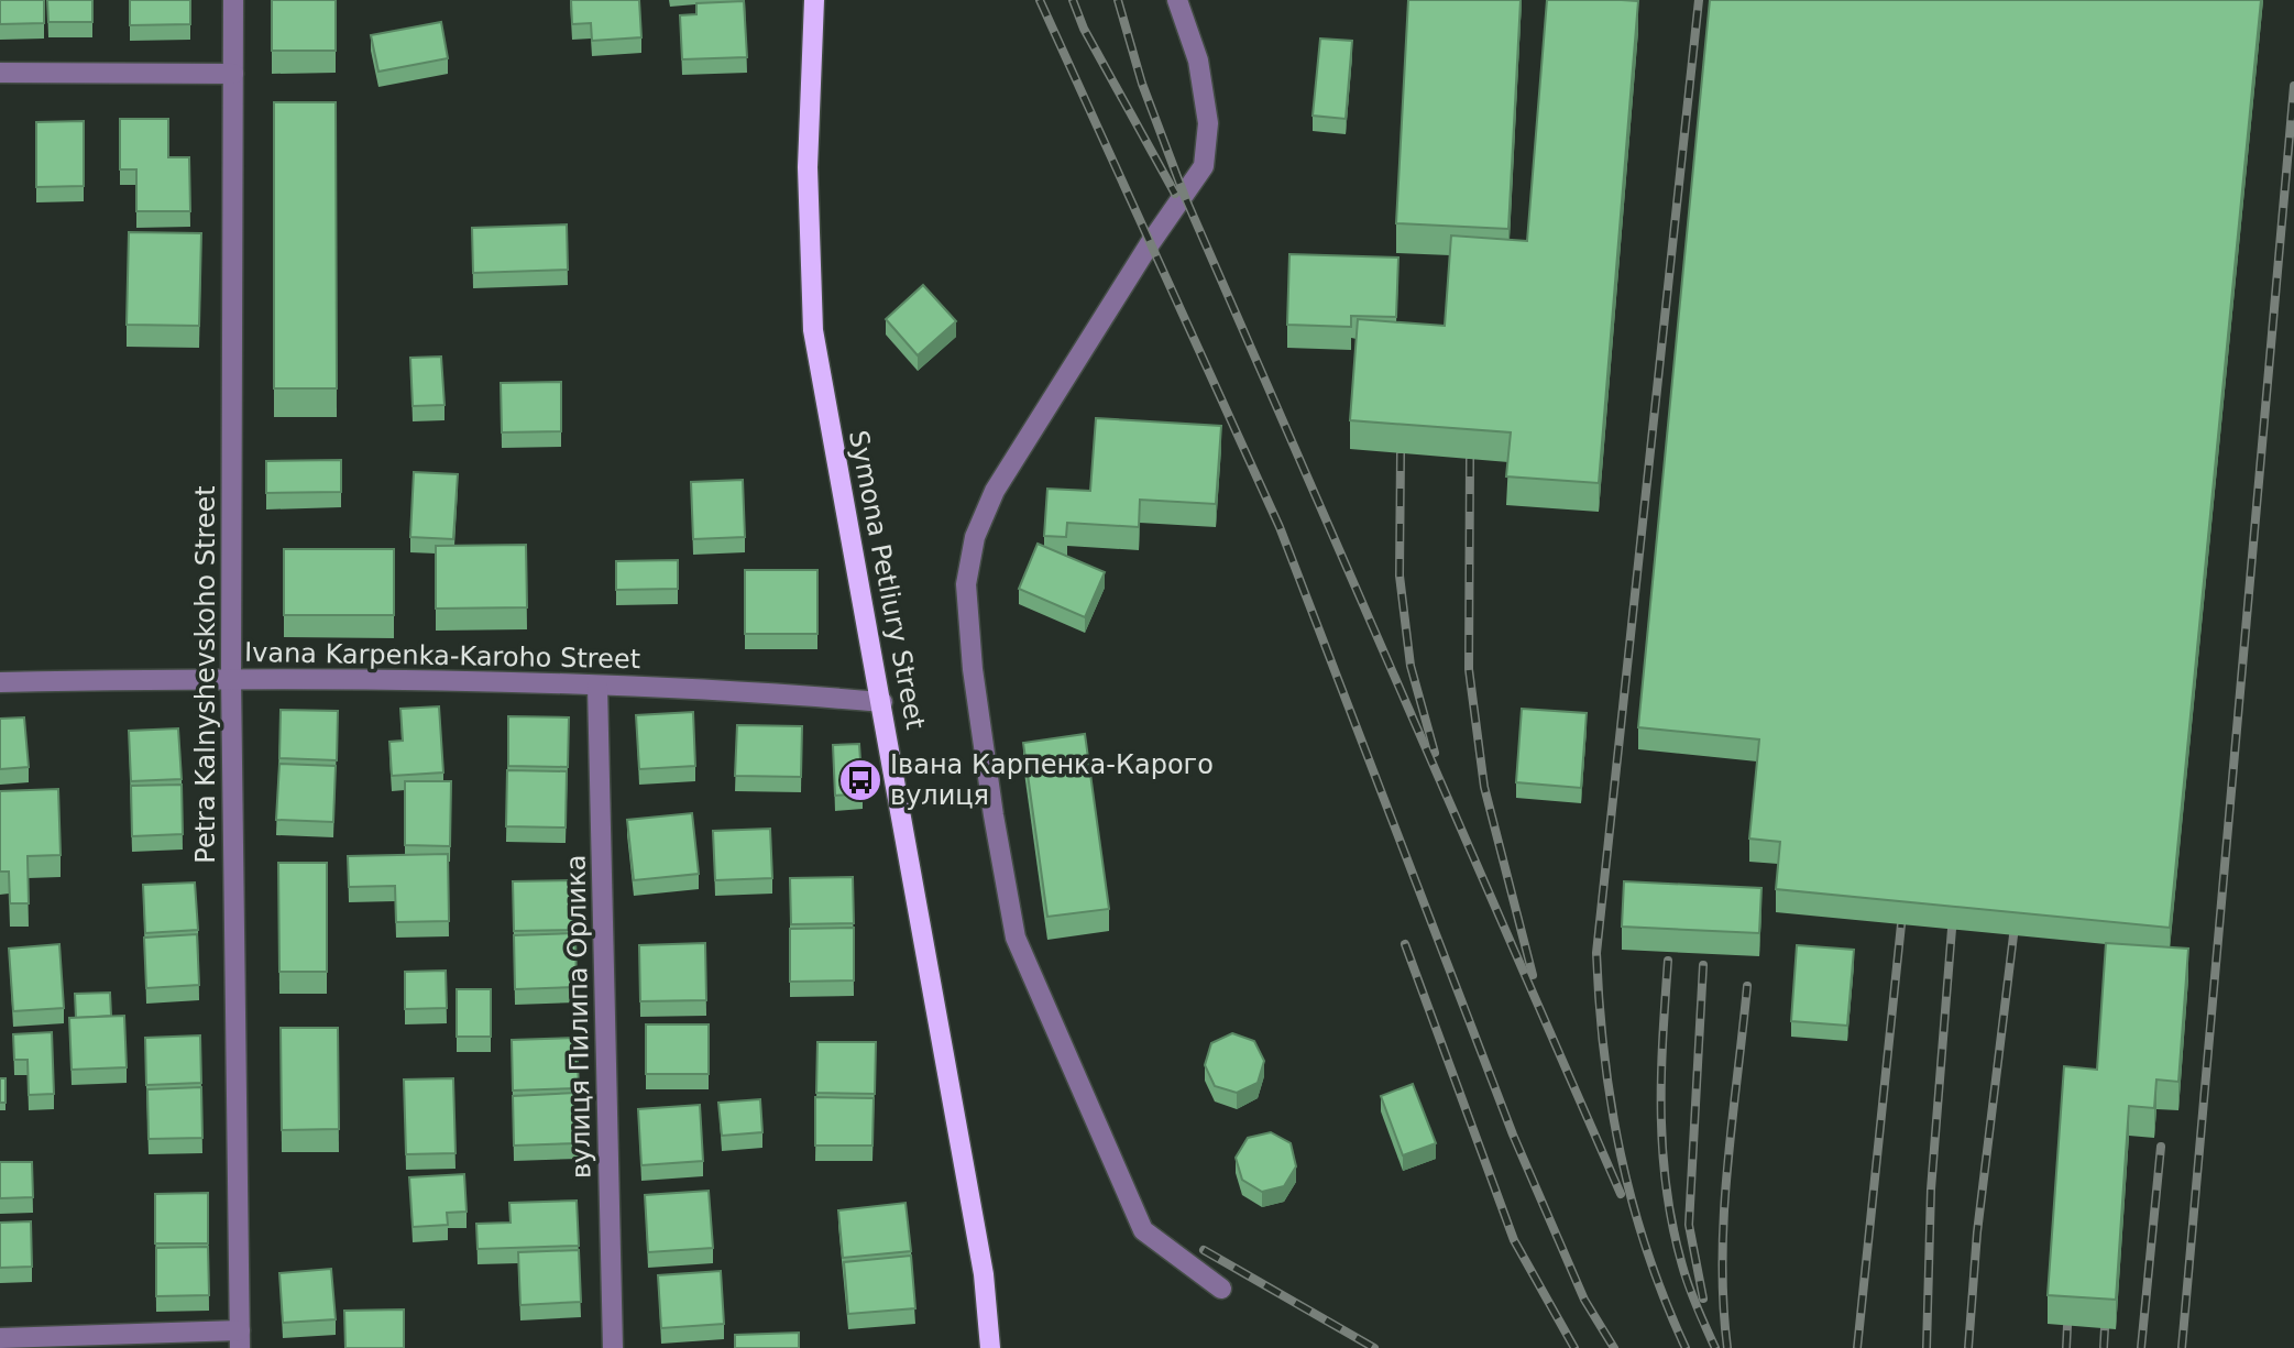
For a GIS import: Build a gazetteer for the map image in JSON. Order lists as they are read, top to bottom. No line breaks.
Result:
{"streets":{"main road":["Symona Petliury Street"],"street":["Ivana Karpenka-Karoho Street","Petra Kalnyshevskoho Street","вулиця Пилипа Орлика"]},"crossings":[["Symona Petliury Street","Ivana Karpenka-Karoho Street"],["Ivana Karpenka-Karoho Street","Petra Kalnyshevskoho Street"],["Ivana Karpenka-Karoho Street","вулиця Пилипа Орлика"]],"places":{"bus stop":["Івана Карпенка-Карого вулиця"]}}
